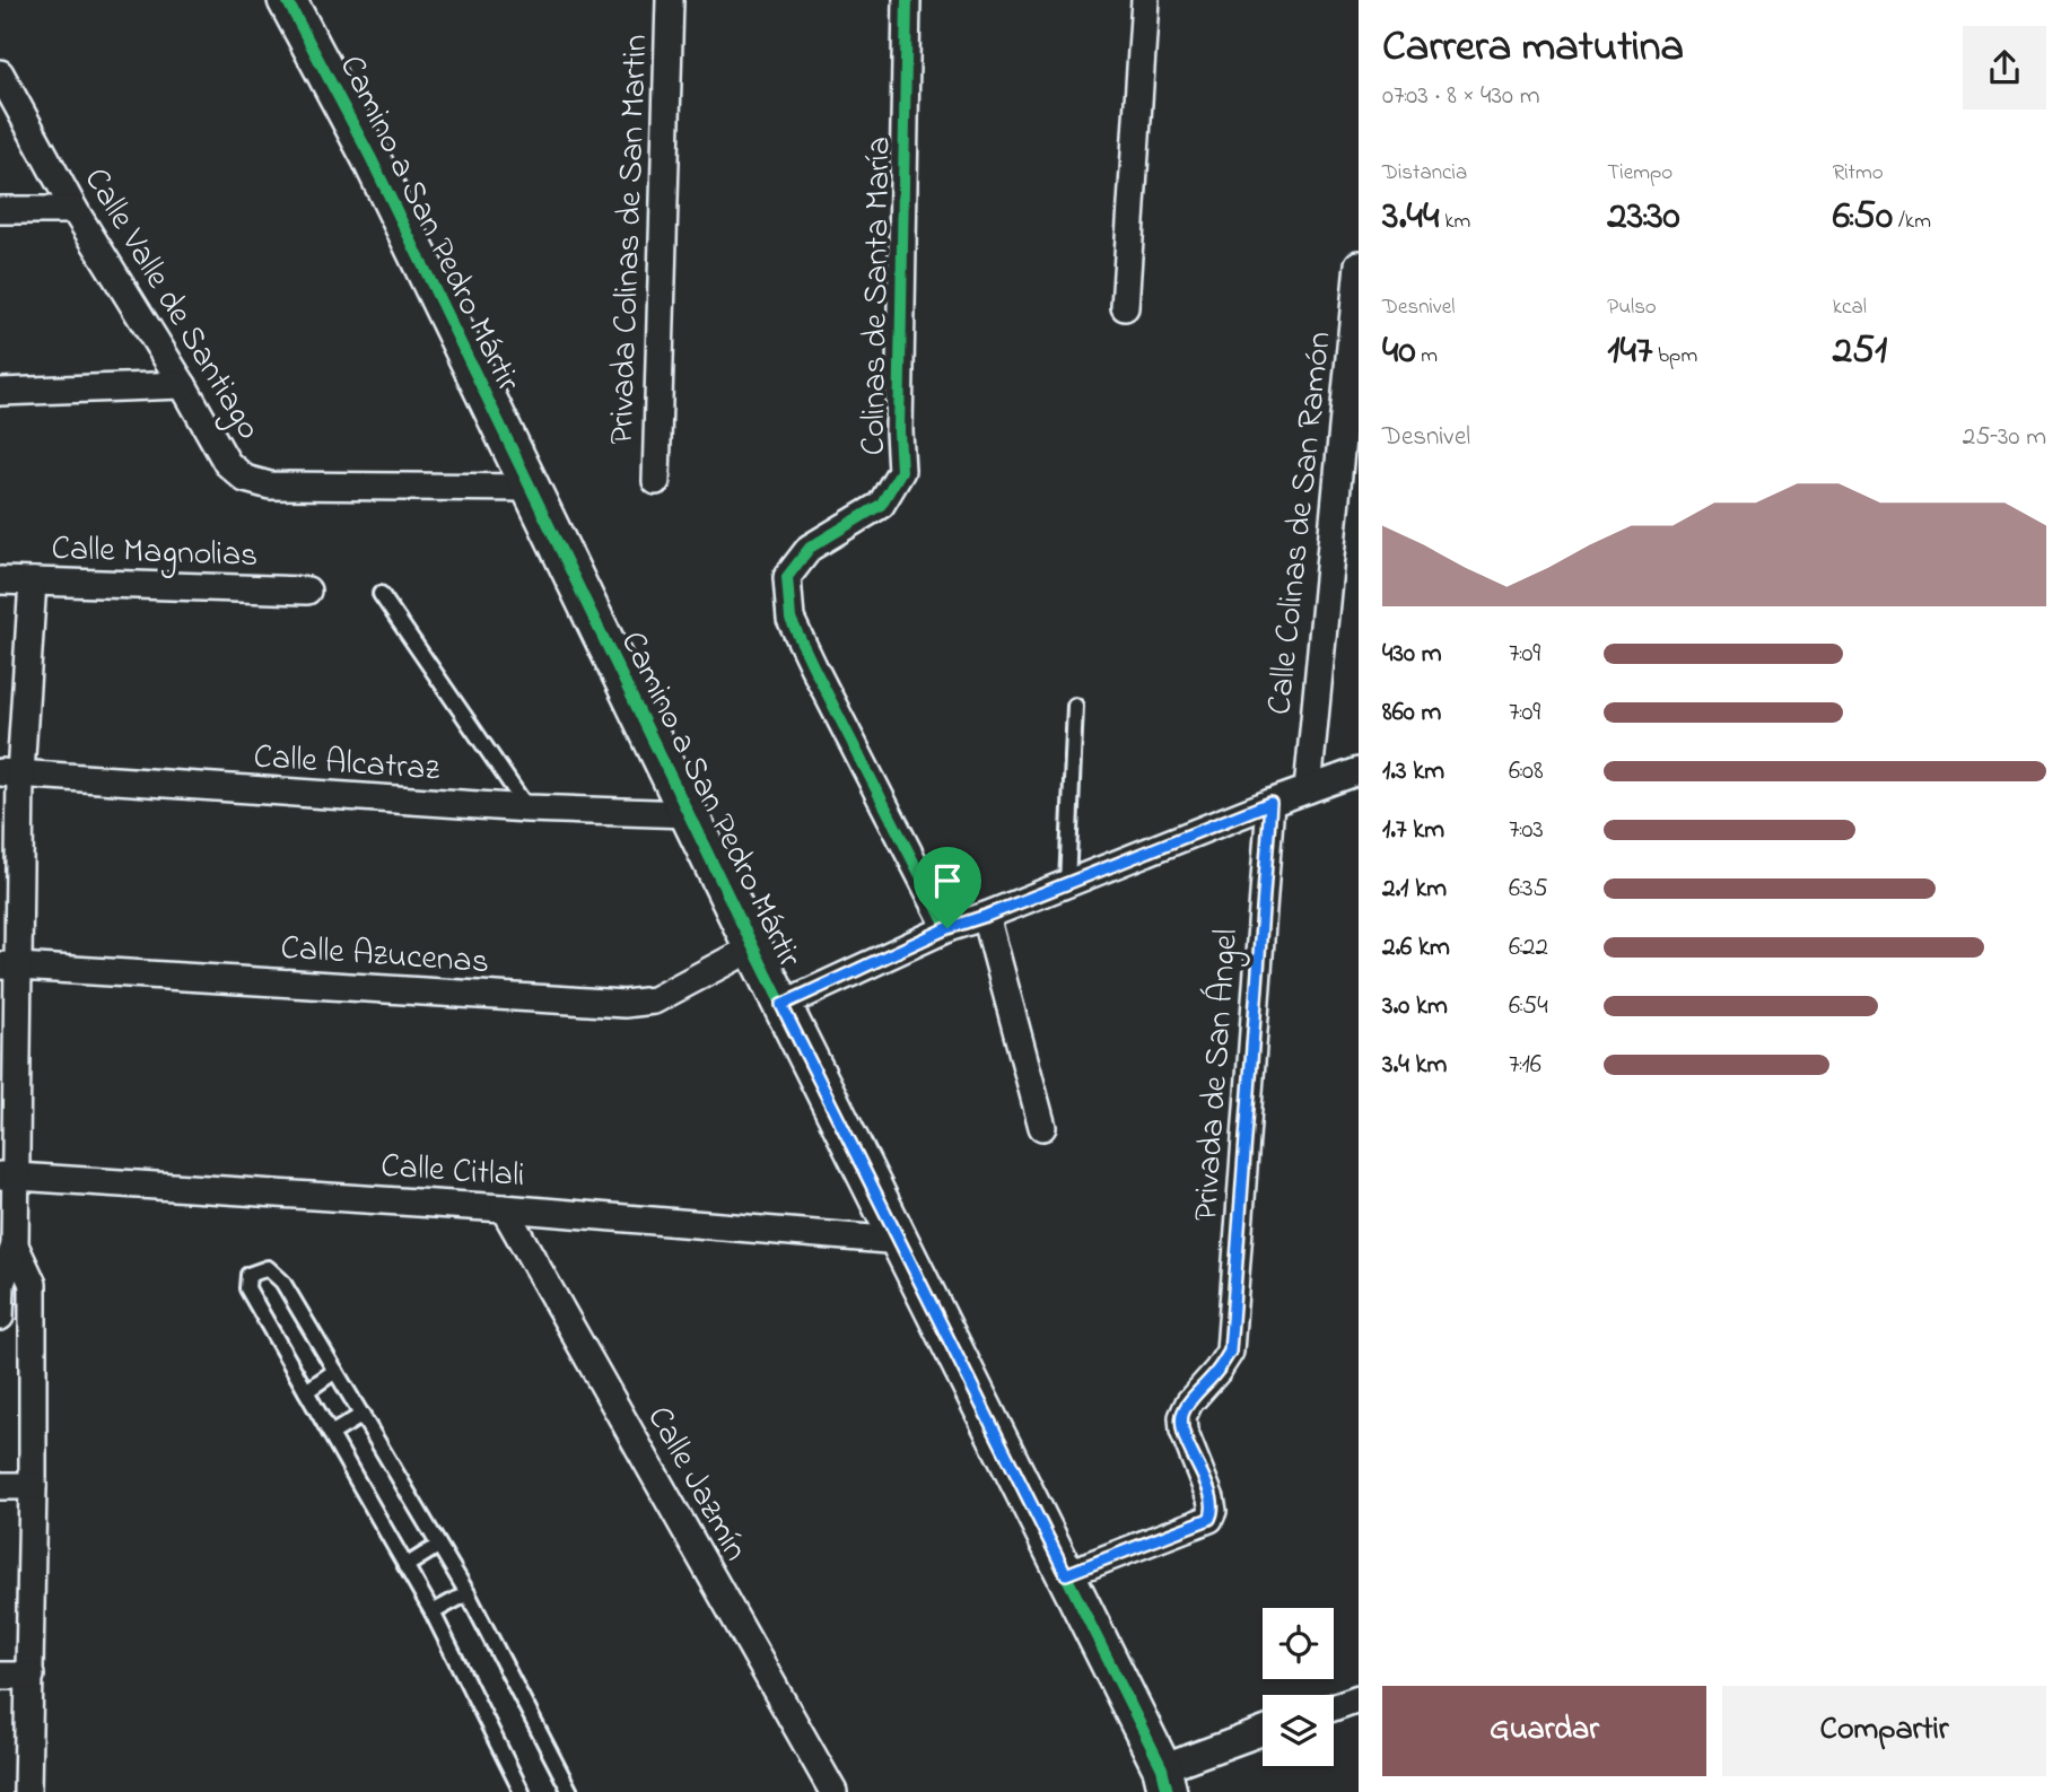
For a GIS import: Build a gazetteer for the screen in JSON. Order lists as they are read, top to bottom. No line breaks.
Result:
{"streets":{"street":["Camino a San Pedro Mártir","Privada Colinas de San Martin","Colinas de Santa María","Calle Valle de Santiago","Calle Colinas de San Ramón","Calle Magnolias","Calle Alcatraz","Calle Azucenas","Privada de San Ángel","Calle Citlali","Calle Jazmín"]},"crossings":[["Camino a San Pedro Mártir","Calle Valle de Santiago"],["Camino a San Pedro Mártir","Calle Alcatraz"],["Camino a San Pedro Mártir","Calle Azucenas"],["Camino a San Pedro Mártir","Privada de San Ángel"],["Camino a San Pedro Mártir","Calle Citlali"],["Calle Citlali","Calle Jazmín"]],"page":{"heading":["Carrera matutina","07:03 · 8 × 430 m"],"stats":[["Distancia","3.44 km"],["Tiempo","23:30"],["Ritmo","6:50 /km"],["Desnivel","40 m"],["Pulso","147 bpm"],["kcal","251"]],"chart":["Desnivel","25–30 m"],"list":[{"name":"430 m","note":"7:09"},{"name":"860 m","note":"7:09"},{"name":"1.3 km","note":"6:08"},{"name":"1.7 km","note":"7:03"},{"name":"2.1 km","note":"6:35"},{"name":"2.6 km","note":"6:22"},{"name":"3.0 km","note":"6:54"},{"name":"3.4 km","note":"7:16"}],"buttons":["Guardar","Compartir"]}}
